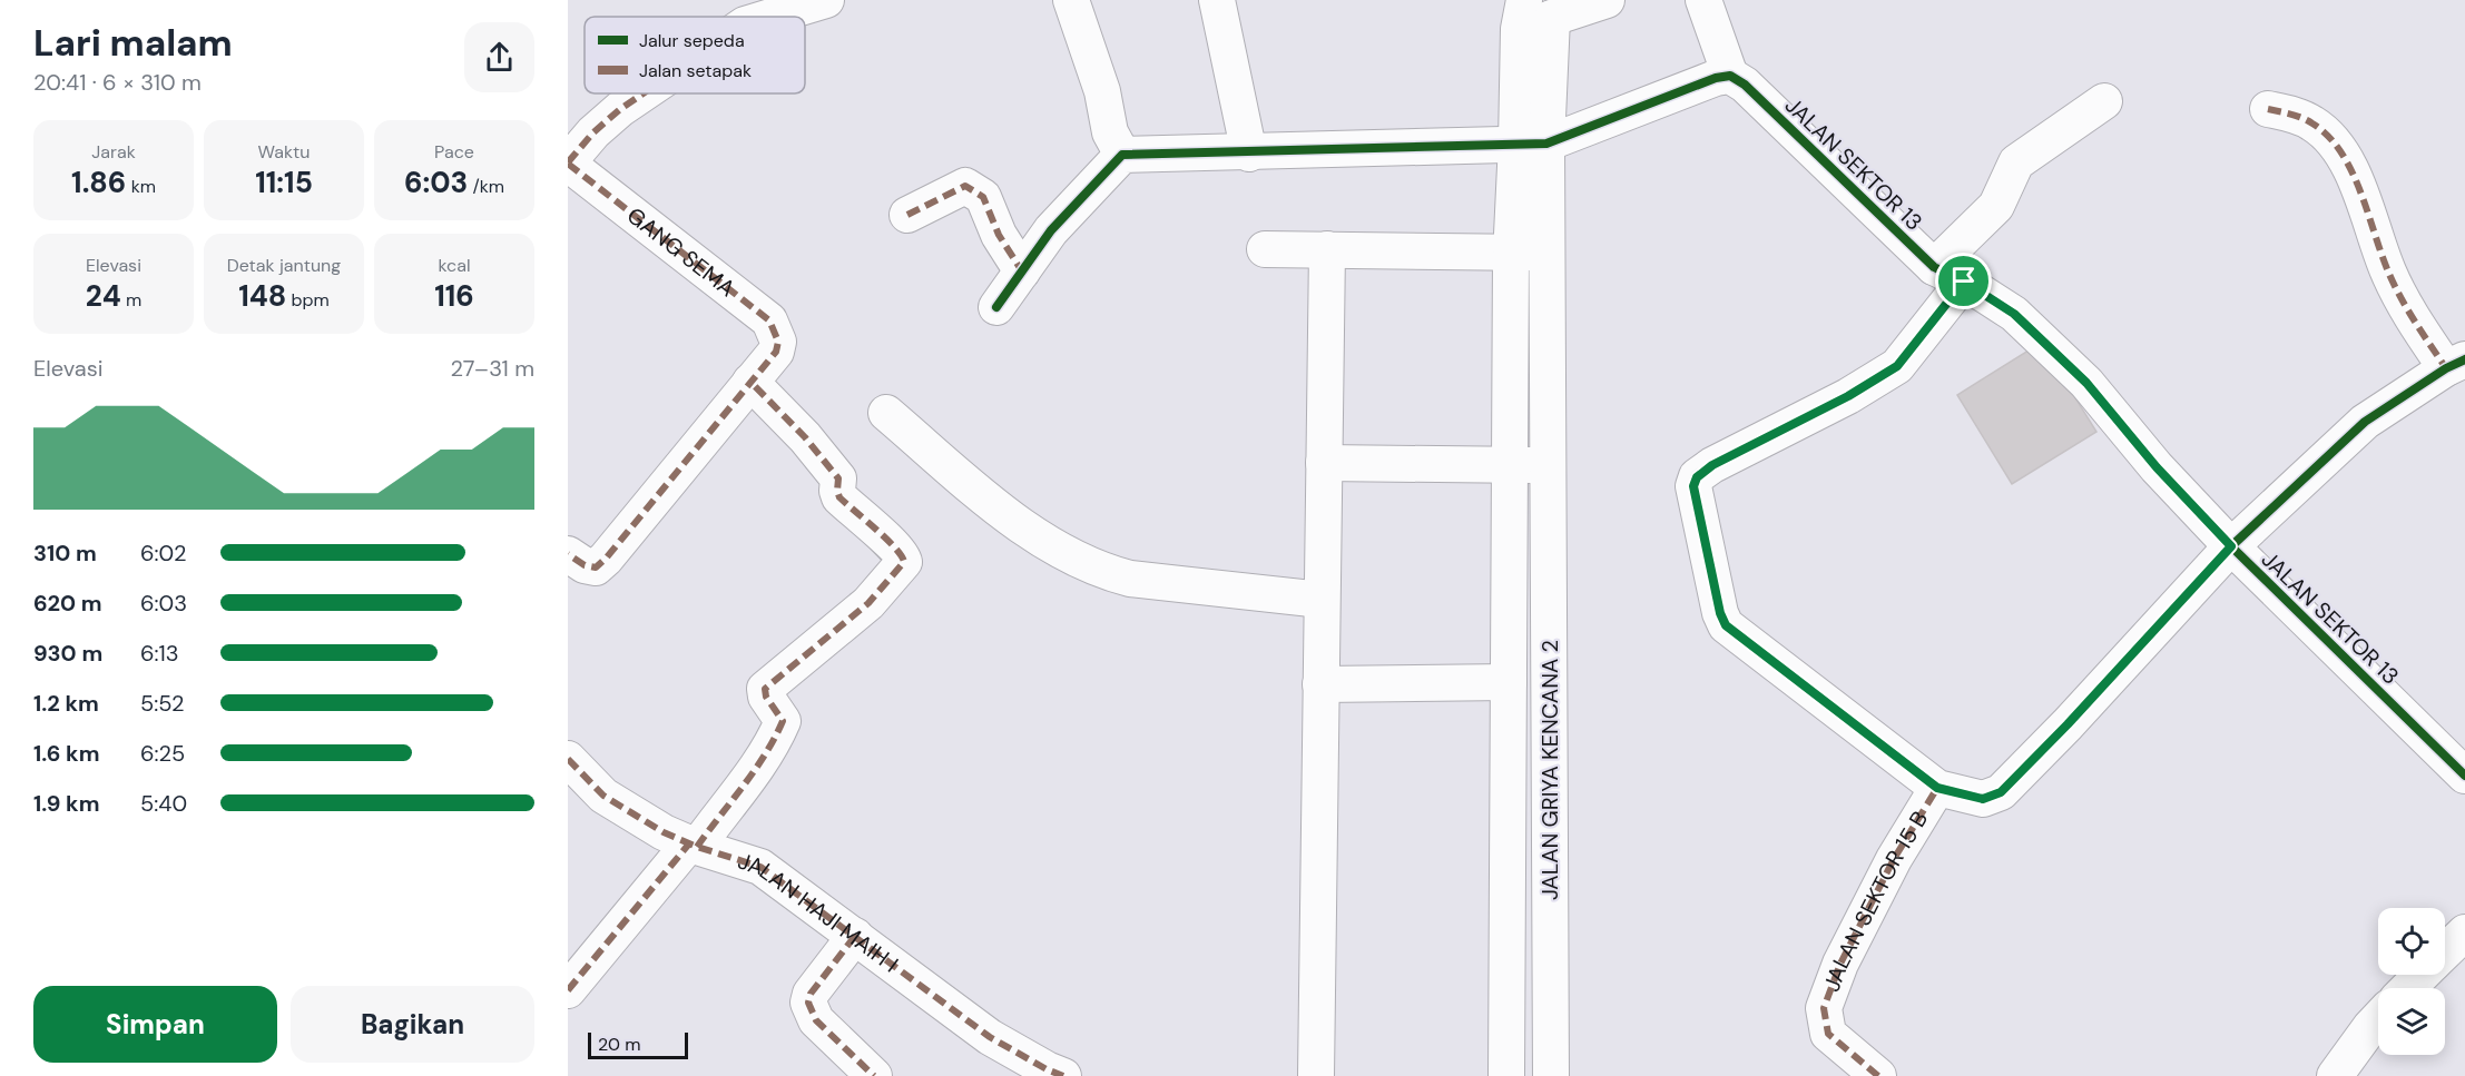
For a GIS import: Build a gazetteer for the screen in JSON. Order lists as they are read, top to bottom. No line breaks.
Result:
{"streets":{"street":["JALAN SEKTOR 13","GANG SEMA","JALAN GRIYA KENCANA 2","JALAN SEKTOR 15 B","JALAN HAJI MAIH I"]},"legend":["Jalur sepeda","Jalan setapak"],"scale_bar":"20 m","page":{"heading":["Lari malam","20:41 · 6 × 310 m"],"stats":[["Jarak","1.86 km"],["Waktu","11:15"],["Pace","6:03 /km"],["Elevasi","24 m"],["Detak jantung","148 bpm"],["kcal","116"]],"chart":["Elevasi","27–31 m"],"list":[{"name":"310 m","note":"6:02"},{"name":"620 m","note":"6:03"},{"name":"930 m","note":"6:13"},{"name":"1.2 km","note":"5:52"},{"name":"1.6 km","note":"6:25"},{"name":"1.9 km","note":"5:40"}],"buttons":["Simpan","Bagikan"],"scale":"20 m"}}
